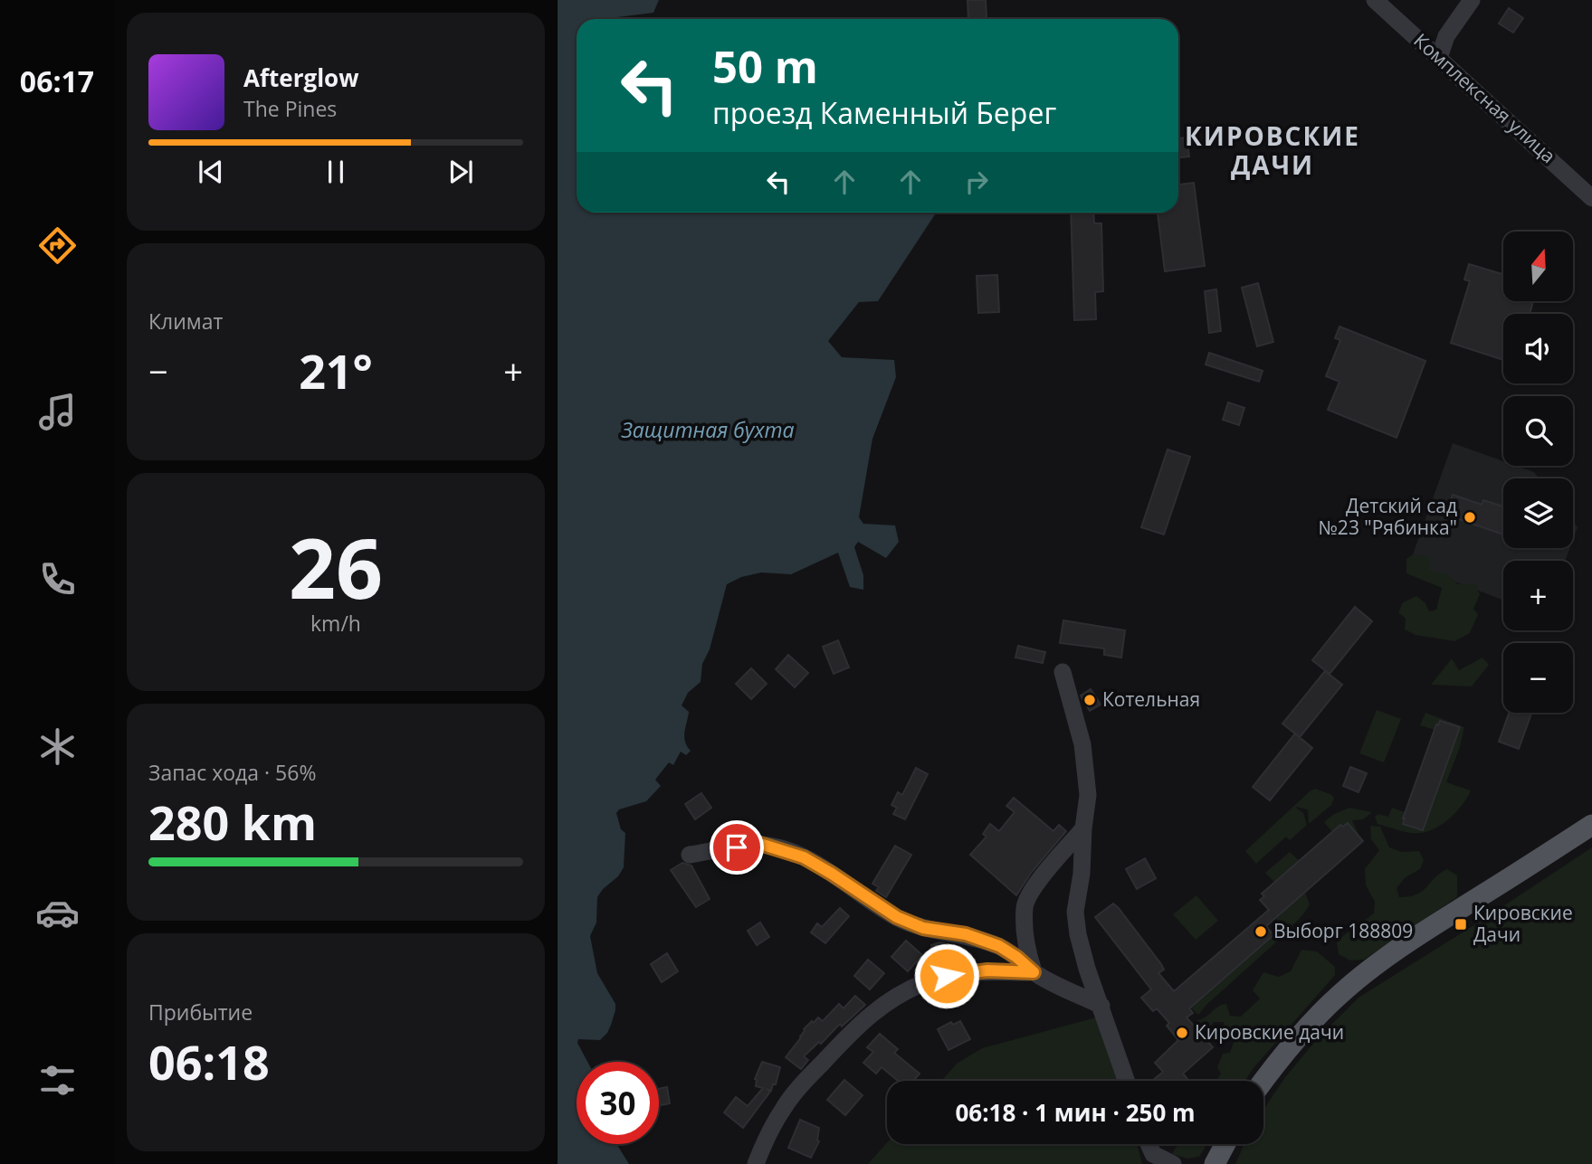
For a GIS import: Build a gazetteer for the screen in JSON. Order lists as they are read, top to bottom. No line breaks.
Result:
{"streets":{"street":["Комплексная улица"]},"districts":["КИРОВСКИЕ ДАЧИ"],"water":["Защитная бухта"],"places":{"other":["Детский сад №23 \"Рябинка\"","Котельная","Выборг 188809","Кировские дачи"],"transit":["Кировские Дачи"]},"north":"top","page":{"tabs":"06:17","turn":["50 m","проезд Каменный Берег"],"song":["Afterglow","The Pines"],"map_buttons":["+","−"],"tile":["Климат",["26","km/h"],["Запас хода · 56%","280 km"],["Прибытие","06:18"]],"heat":["−","21°","+"],"limit":"30","trip":"06:18 · 1 мин · 250 m"}}
